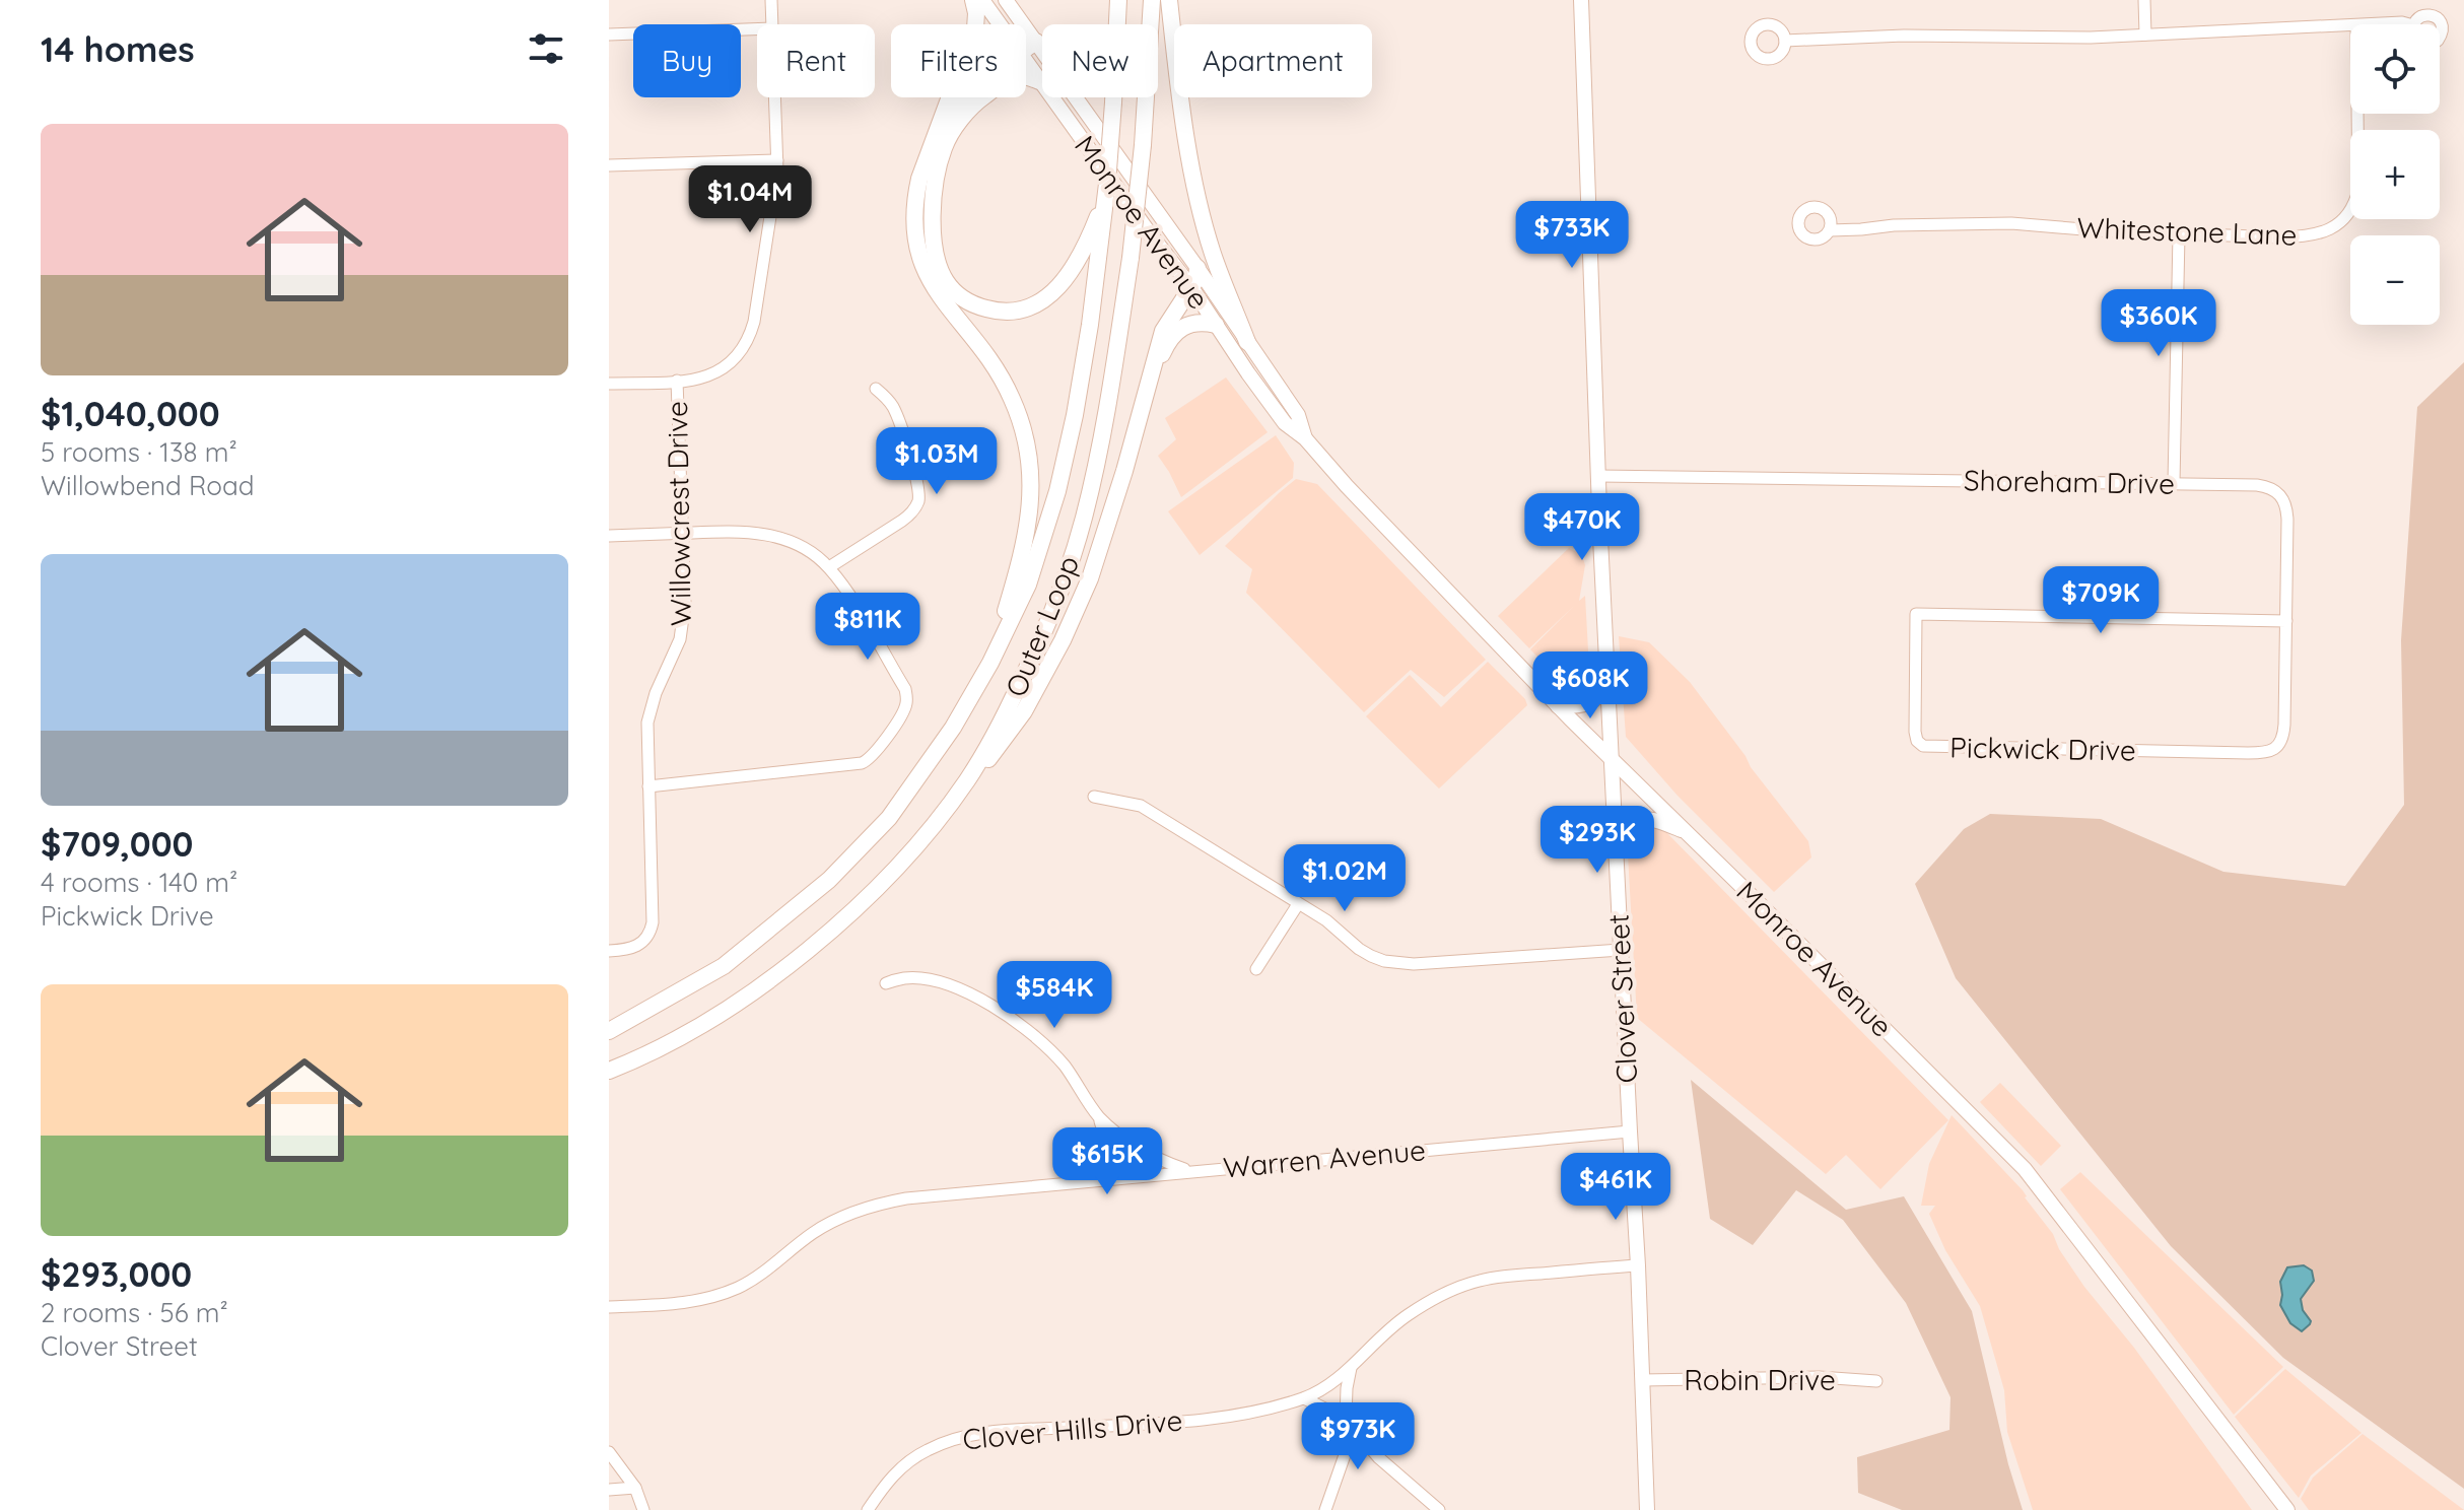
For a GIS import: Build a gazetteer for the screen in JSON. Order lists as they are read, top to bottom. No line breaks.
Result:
{"streets":{"highway":["Outer Loop"],"main road":["Monroe Avenue","Clover Street"],"street":["Whitestone Lane","Shoreham Drive","Willowcrest Drive","Pickwick Drive","Warren Avenue","Robin Drive","Clover Hills Drive"]},"crossings":[["Monroe Avenue","Clover Street"],["Shoreham Drive","Pickwick Drive"],["Shoreham Drive","Clover Street"],["Clover Street","Warren Avenue"],["Clover Street","Robin Drive"],["Clover Street","Clover Hills Drive"]],"page":{"heading":"14 homes","map_buttons":["+","−"],"chip":["Buy","Rent","Filters","New","Apartment"],"list":[{"name":"$1,040,000","note":"5 rooms · 138 m² · Willowbend Road"},{"name":"$709,000","note":"4 rooms · 140 m² · Pickwick Drive"},{"name":"$293,000","note":"2 rooms · 56 m² · Clover Street"}],"price":["$1.04M","$733K","$360K","$1.03M","$470K","$709K","$811K","$608K","$293K","$1.02M","$584K","$615K","$461K","$973K"]}}
